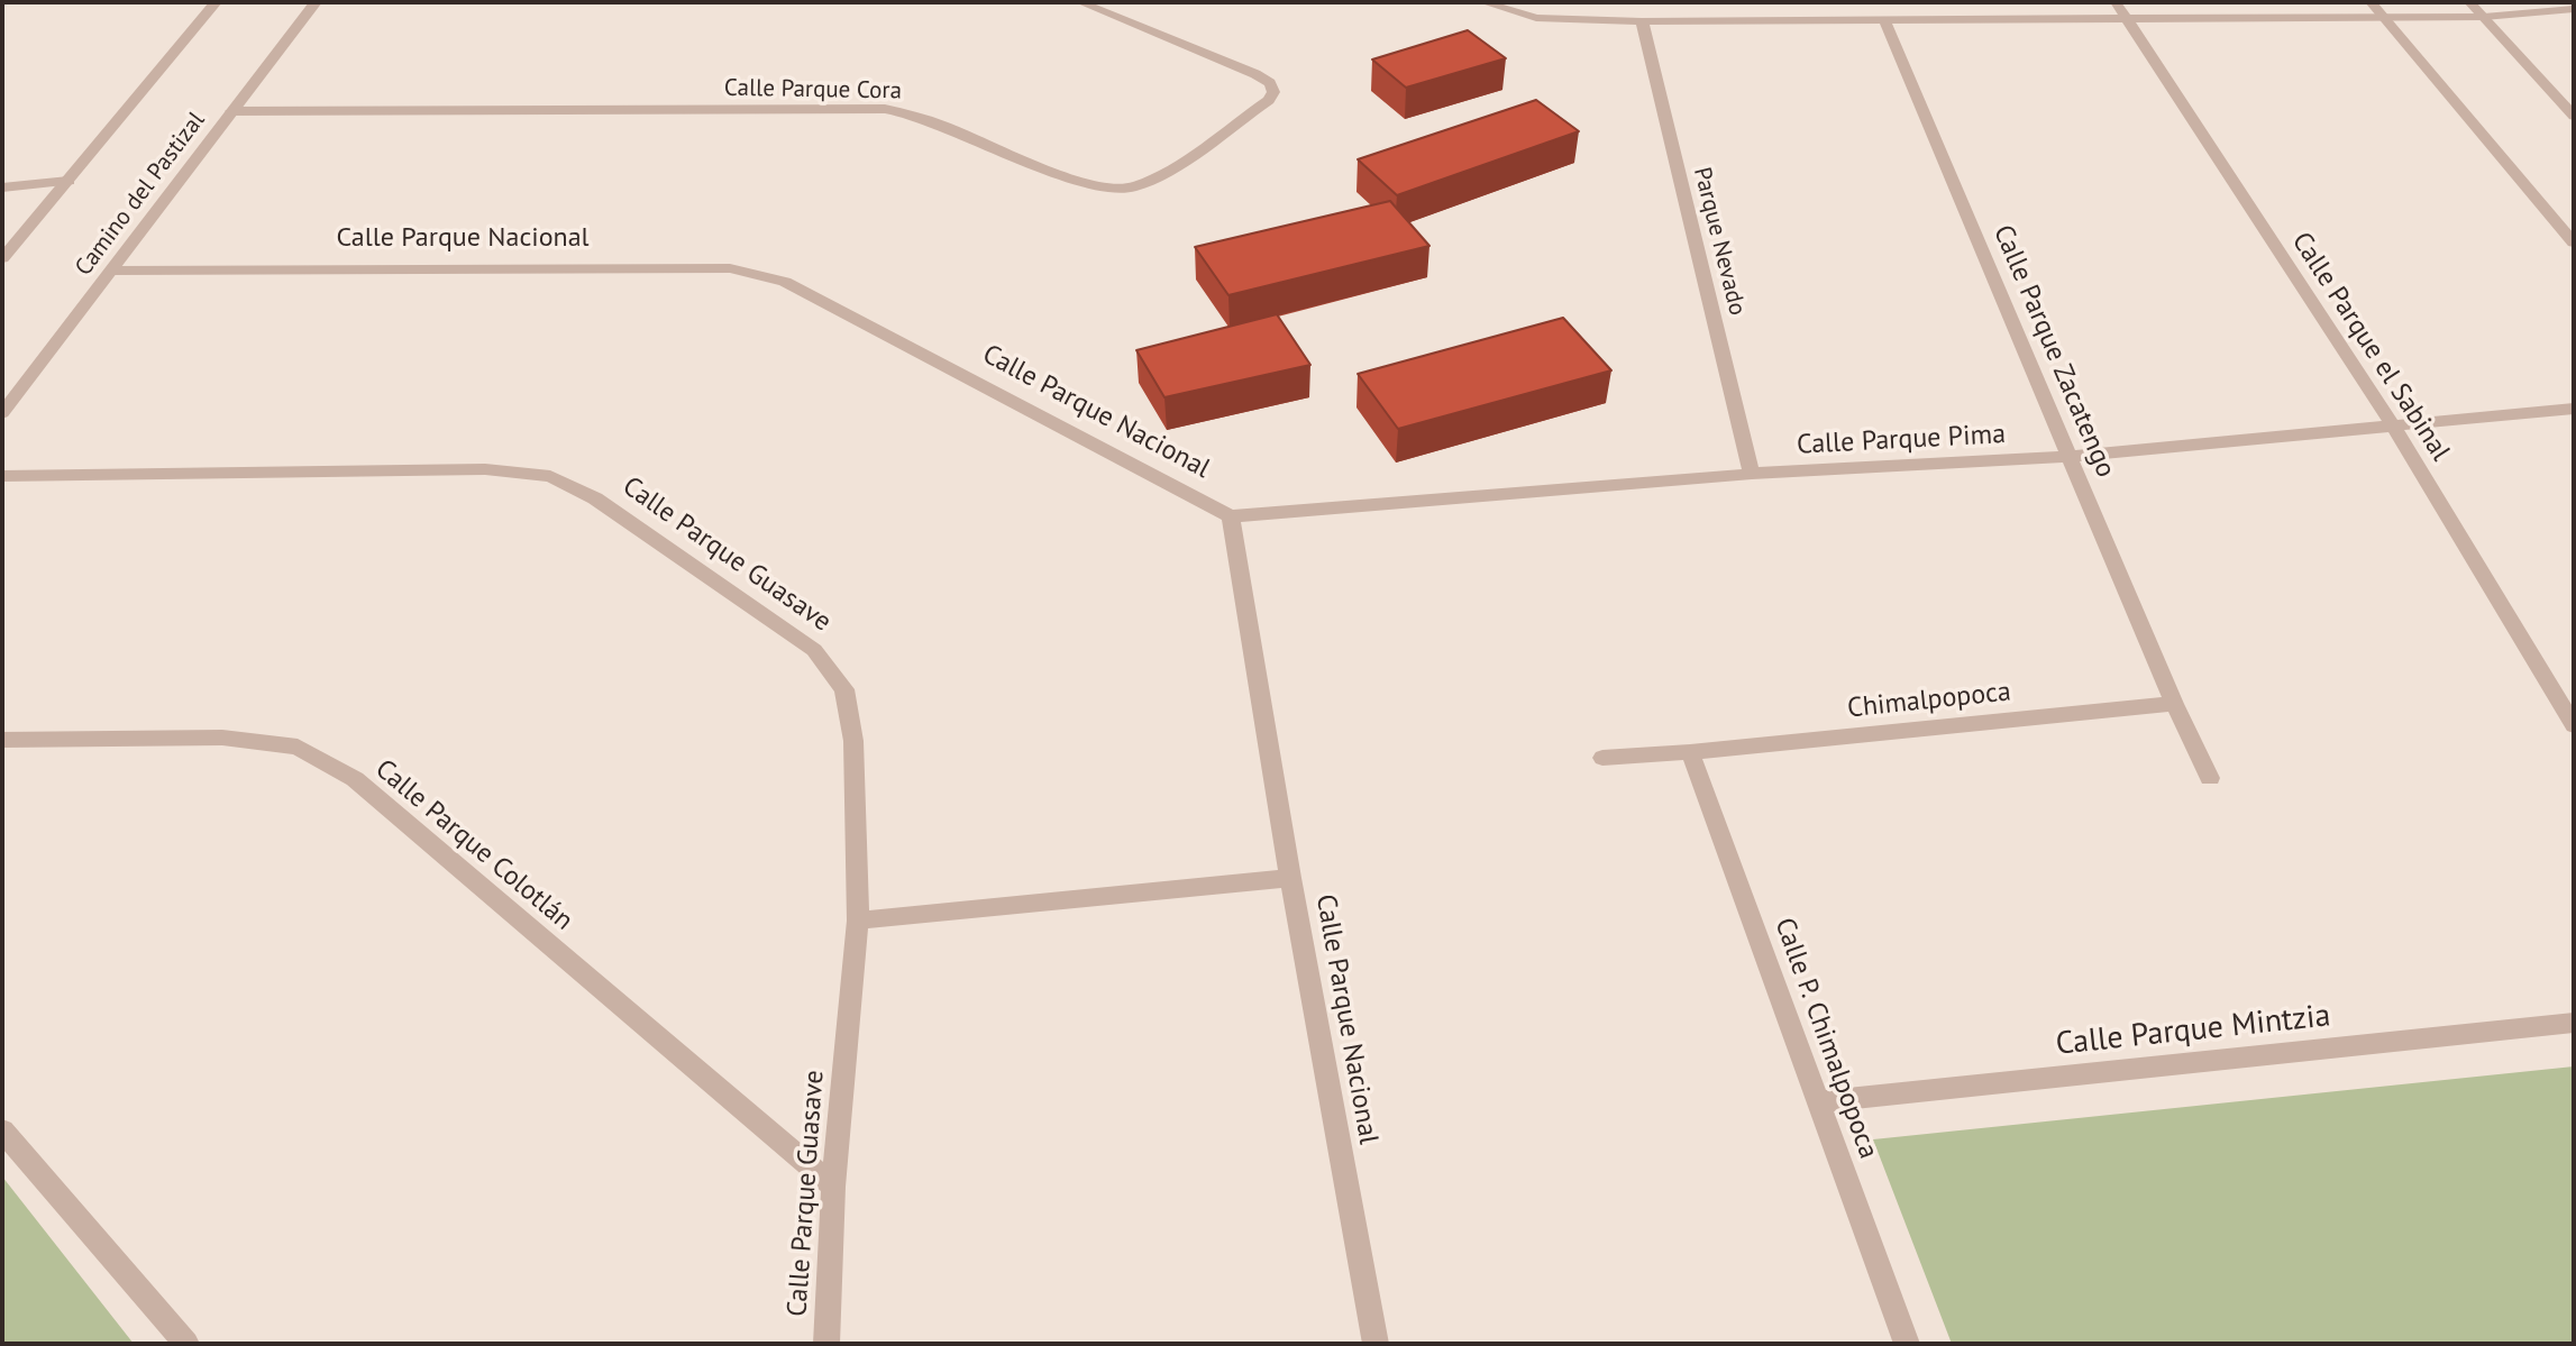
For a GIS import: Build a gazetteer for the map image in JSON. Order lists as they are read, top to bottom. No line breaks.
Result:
{"streets":{"street":["Calle Parque Cora","Camino del Pastizal","Calle Parque Nacional","Parque Nevado","Calle Parque el Sabinal","Calle Parque Zacatengo","Calle Parque Pima","Calle Parque Guasave","Chimalpopoca","Calle Parque Colotlán","Calle Parque Mintzia","Calle P. Chimalpopoca"]},"crossings":[["Calle Parque Cora","Camino del Pastizal"],["Camino del Pastizal","Calle Parque Nacional"],["Calle Parque Nacional","Calle Parque Pima"],["Parque Nevado","Calle Parque Pima"],["Calle Parque el Sabinal","Calle Parque Pima"],["Calle Parque Zacatengo","Calle Parque Pima"],["Calle Parque Zacatengo","Chimalpopoca"],["Calle Parque Guasave","Calle Parque Colotlán"],["Chimalpopoca","Calle P. Chimalpopoca"],["Calle Parque Mintzia","Calle P. Chimalpopoca"]]}
